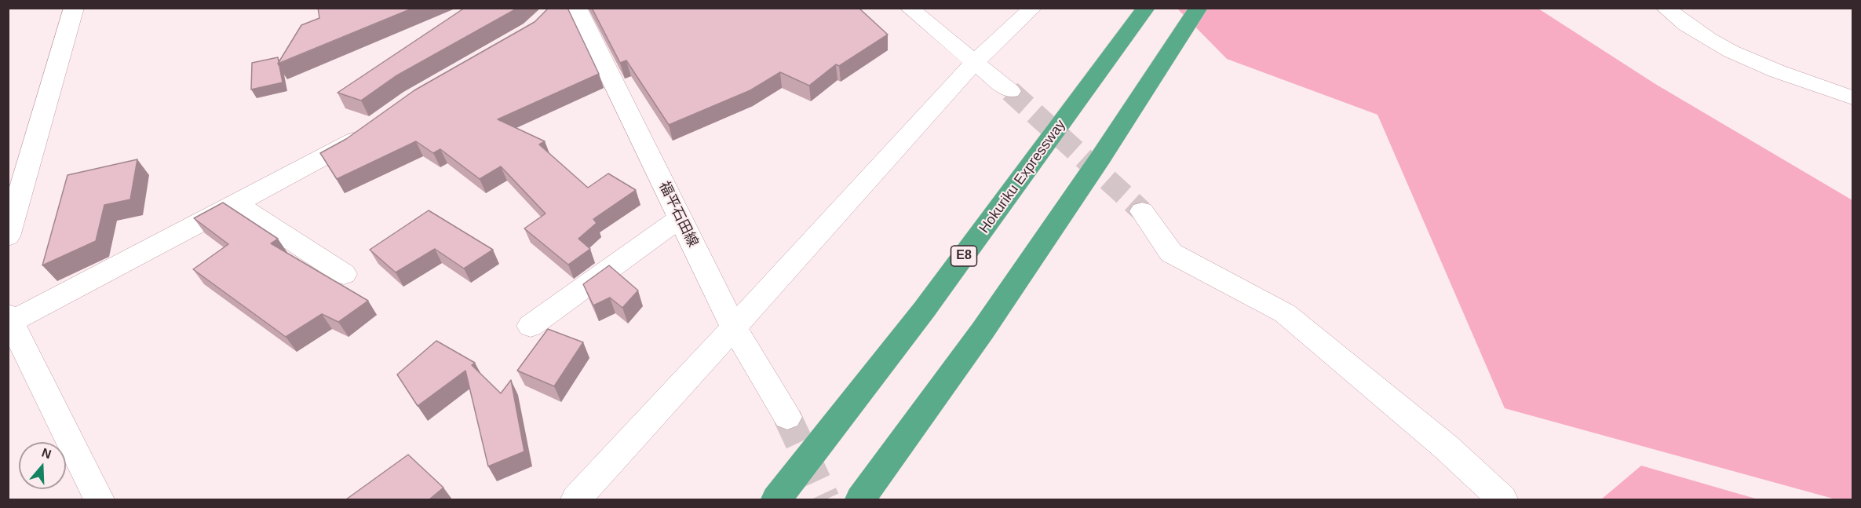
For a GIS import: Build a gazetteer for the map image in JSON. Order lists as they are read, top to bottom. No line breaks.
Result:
{"streets":{"highway":["Hokuriku Expressway","E8"],"street":["福平石田線"]},"north":"top"}
